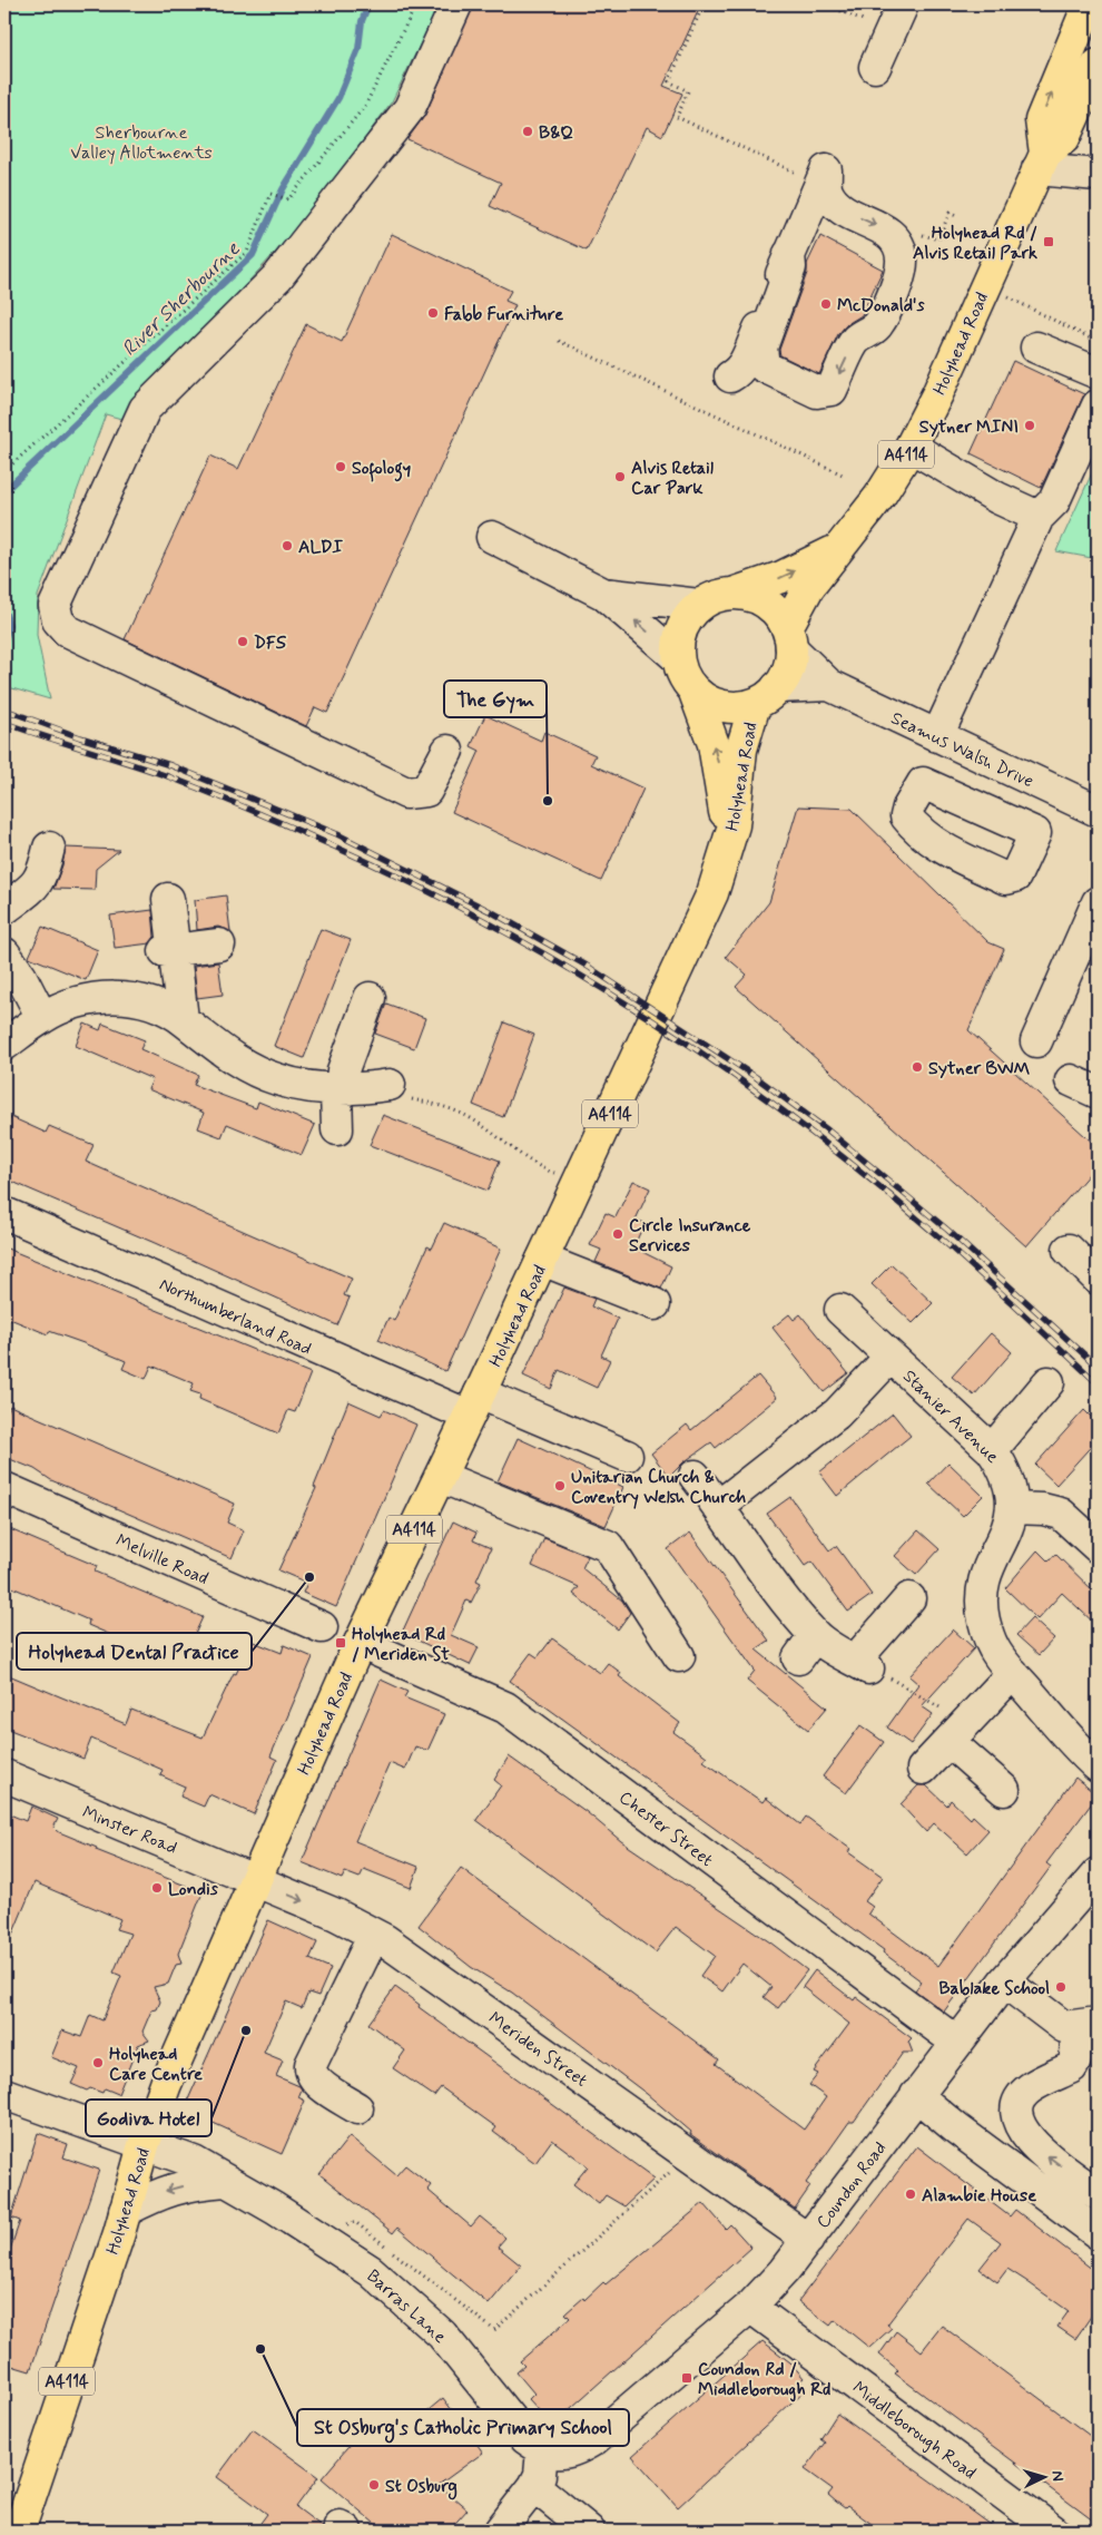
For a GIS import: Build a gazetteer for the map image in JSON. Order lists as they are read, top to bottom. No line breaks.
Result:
{"streets":{"highway":["Holyhead Road","A4114"],"street":["Seamus Walsh Drive","Northumberland Road","Stanier Avenue","Melville Road","Chester Street","Minster Road","Meriden Street","Coundon Road","Barras Lane","Middleborough Road"]},"crossings":[["Holyhead Road","Northumberland Road"],["Holyhead Road","Chester Street"],["Holyhead Road","Minster Road"],["Holyhead Road","Meriden Street"],["Holyhead Road","Barras Lane"],["Chester Street","Coundon Road"],["Minster Road","Meriden Street"],["Meriden Street","Coundon Road"],["Coundon Road","Barras Lane"],["Coundon Road","Middleborough Road"]],"water":["River Sherbourne"],"parks":["Sherbourne Valley Allotments"],"places":{"other":["B&Q","McDonald's","Fabb Furniture","Sytner MINI","Sofology","Alvis Retail Car Park","ALDI","DFS","The Gym","Sytner BWM","Circle Insurance Services","Unitarian Church & Coventry Welsh Church","Holyhead Dental Practice","Londis","Bablake School","Godiva Hotel","Holyhead Care Centre","Alambie House","St Osburg's Catholic Primary School","St Osburg"],"transit":["Holyhead Rd / Alvis Retail Park","Holyhead Rd / Meriden St","Coundon Rd / Middleborough Rd"]},"north":"right"}
